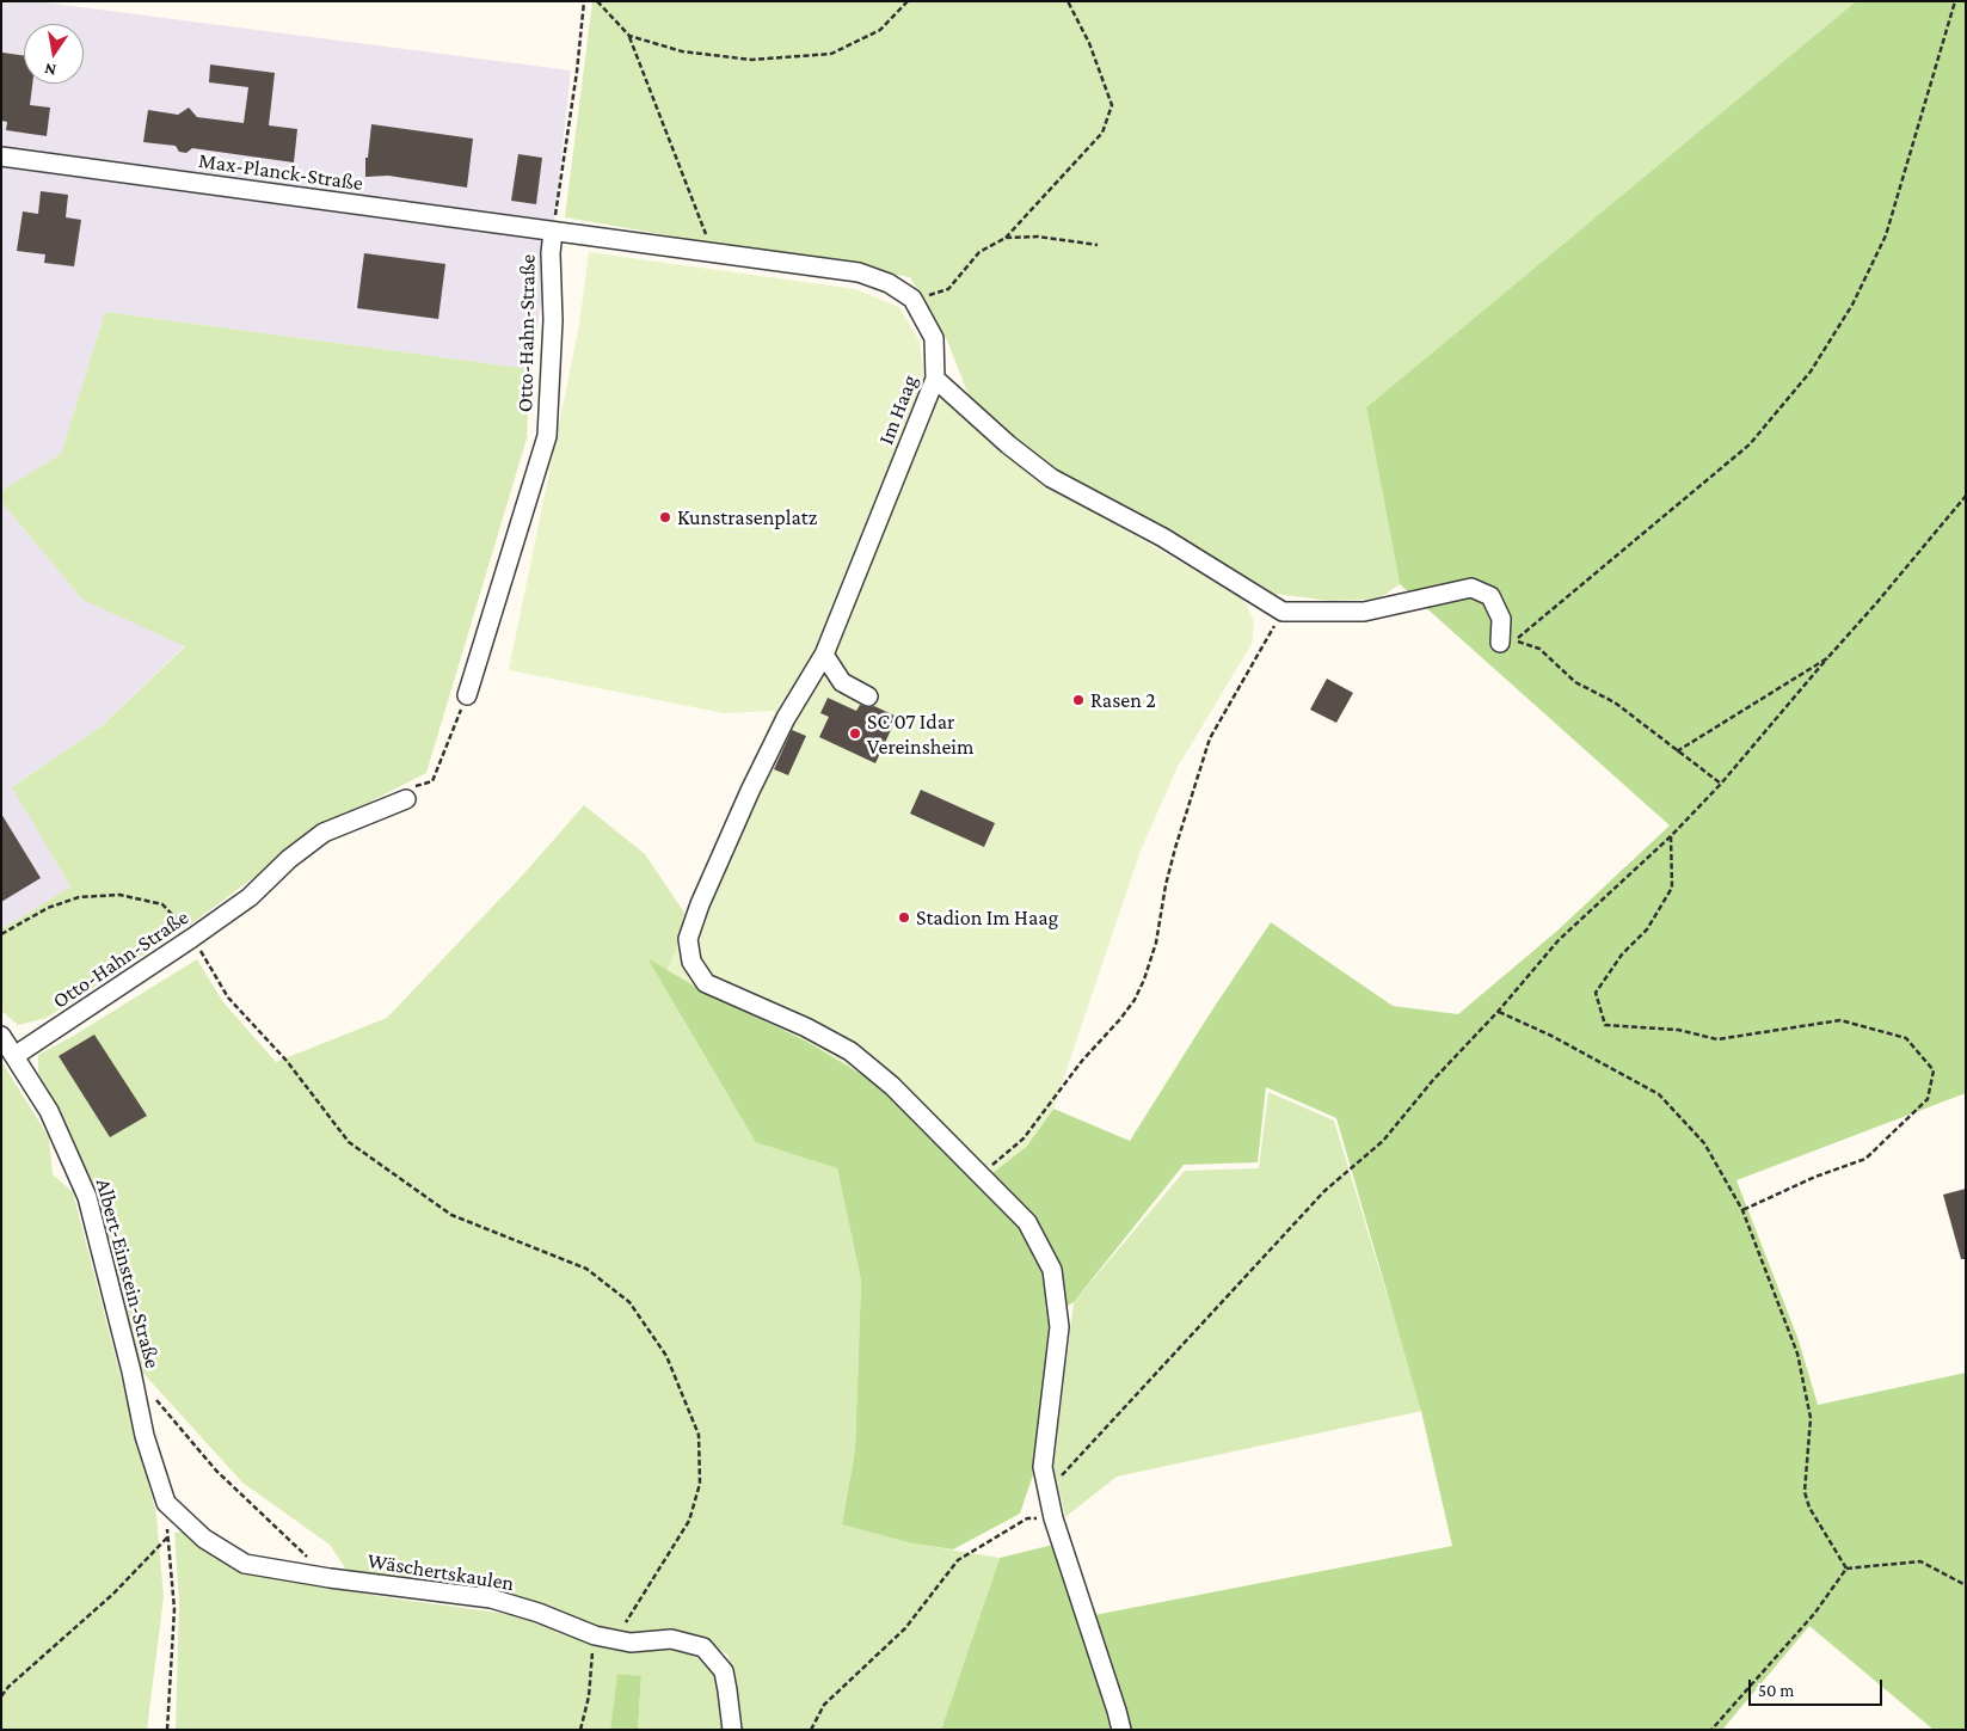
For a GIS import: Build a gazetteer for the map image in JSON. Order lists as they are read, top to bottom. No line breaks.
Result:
{"streets":{"street":["Max-Planck-Straße","Otto-Hahn-Straße","Im Haag","Albert-Einstein-Straße","Wäschertskaulen"]},"crossings":[["Max-Planck-Straße","Otto-Hahn-Straße"],["Max-Planck-Straße","Im Haag"],["Otto-Hahn-Straße","Im Haag"],["Otto-Hahn-Straße","Albert-Einstein-Straße"],["Albert-Einstein-Straße","Wäschertskaulen"]],"places":["Kunstrasenplatz","Rasen 2","SC 07 Idar Vereinsheim","Stadion Im Haag"],"scale_bar":"50 m","north":"bottom"}
